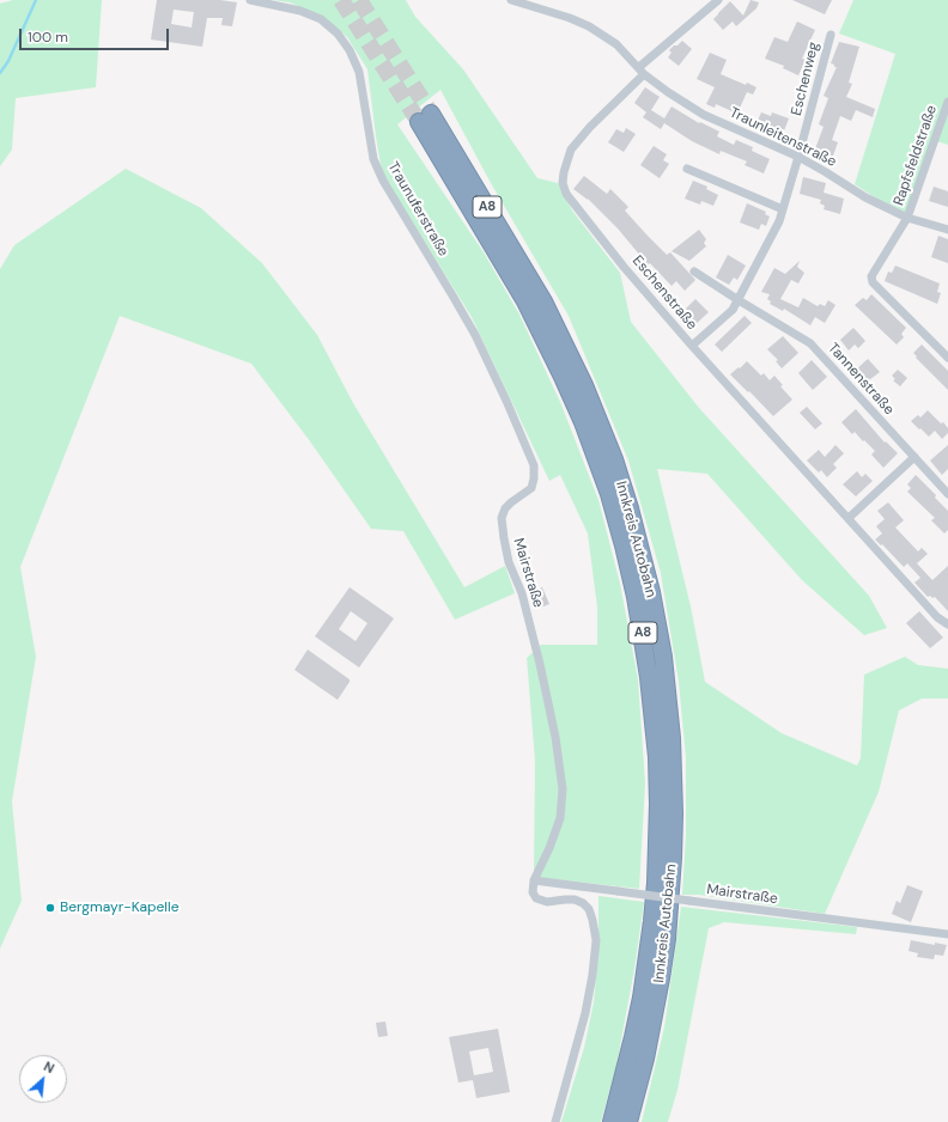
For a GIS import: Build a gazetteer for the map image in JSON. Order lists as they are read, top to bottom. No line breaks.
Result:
{"streets":{"highway":["A8","Innkreis Autobahn"],"street":["Eschenweg","Traunleitenstraße","Rapfsfeldstraße","Traunuferstraße","Eschenstraße","Tannenstraße","Mairstraße"]},"crossings":[["Eschenweg","Traunleitenstraße"],["Traunleitenstraße","Rapfsfeldstraße"],["Traunleitenstraße","Eschenstraße"],["Traunuferstraße","Mairstraße"]],"places":["Bergmayr-Kapelle"],"scale_bar":"100 m","north":"top right"}
